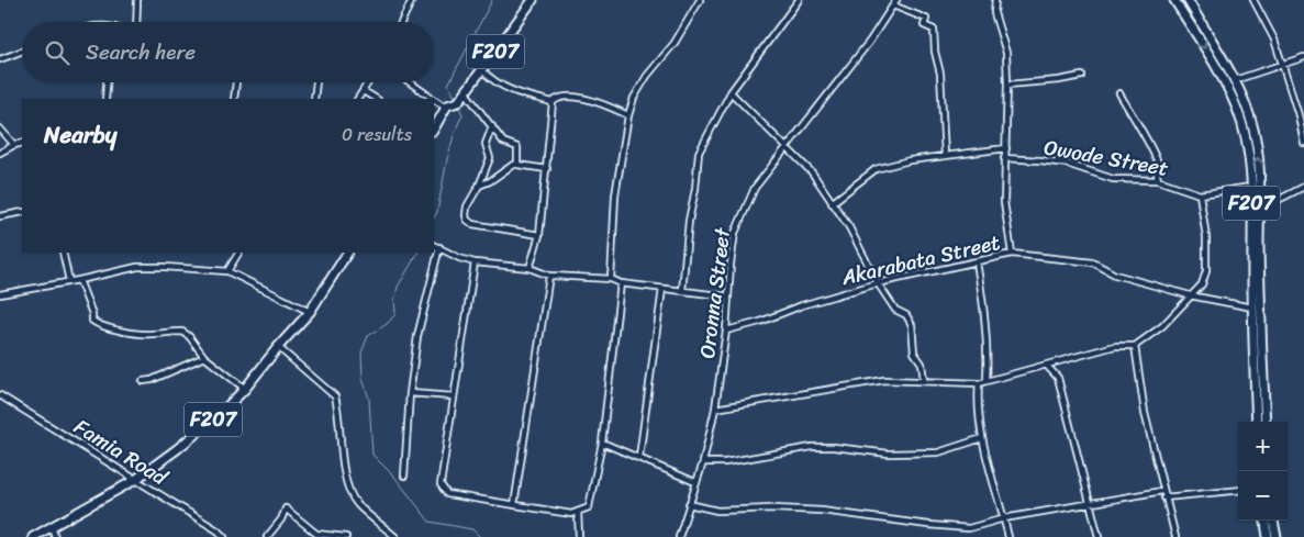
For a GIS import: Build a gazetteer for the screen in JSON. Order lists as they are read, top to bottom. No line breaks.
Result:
{"streets":{"main road":["F207"],"street":["Owode Street","Akarabata Street","Oronna Street","Famia Road"]},"crossings":[["F207","Owode Street"],["F207","Akarabata Street"],["F207","Famia Road"],["Akarabata Street","Oronna Street"]],"page":{"search":"Search here","heading":["Nearby","0 results"],"map_buttons":["+","−"]}}
